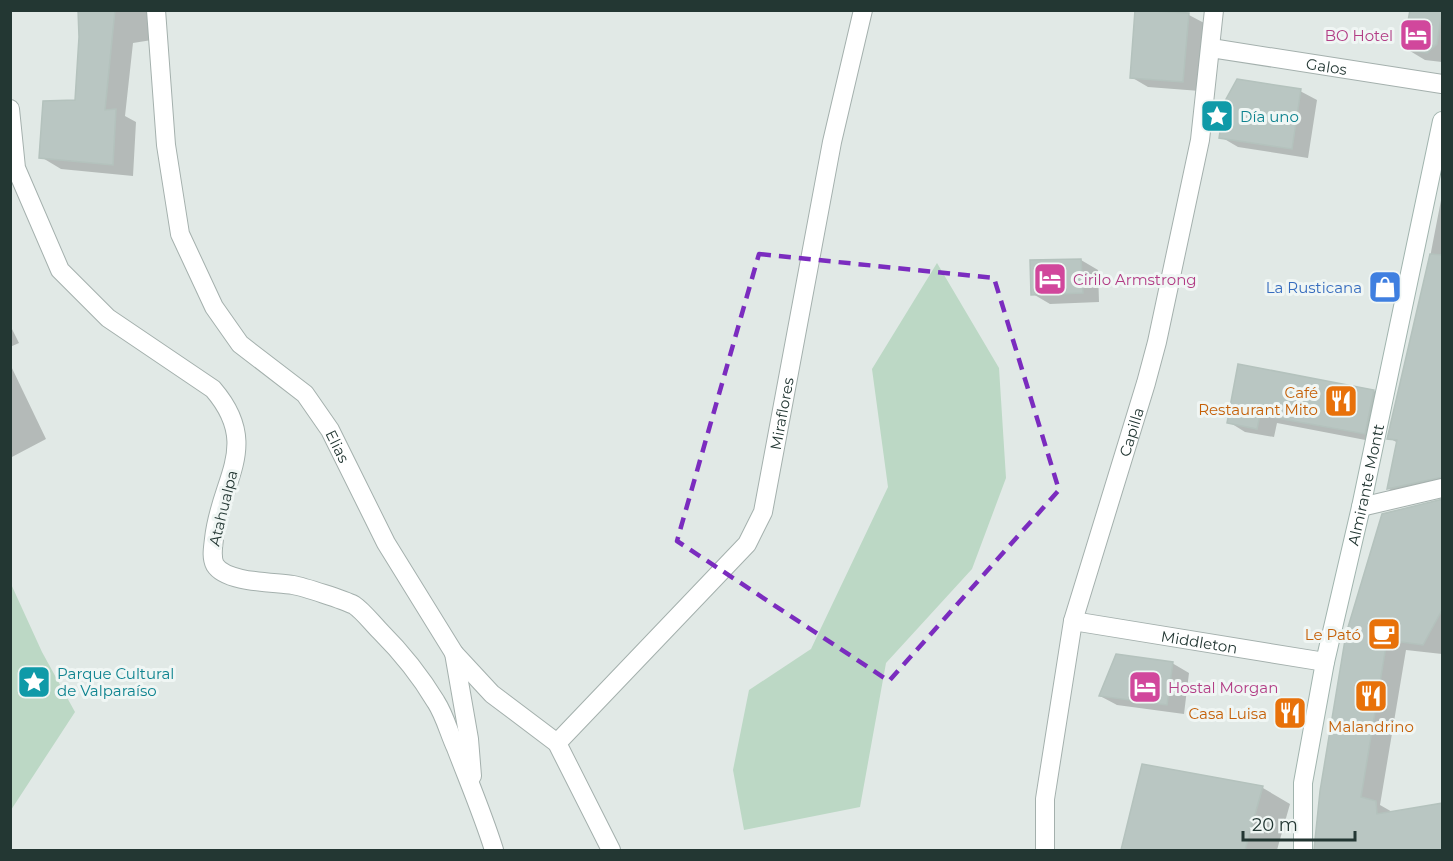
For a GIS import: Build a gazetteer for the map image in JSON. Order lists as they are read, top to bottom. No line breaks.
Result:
{"streets":{"street":["Galos","Miraflores","Capilla","Elias","Almirante Montt","Atahualpa","Middleton"]},"crossings":[["Galos","Capilla"],["Miraflores","Elias"],["Capilla","Middleton"],["Almirante Montt","Middleton"]],"places":{"hotel":["BO Hotel","Cirilo Armstrong","Hostal Morgan"],"place":["Día uno","Parque Cultural de Valparaíso"],"shop":["La Rusticana"],"restaurant":["Café Restaurant Mito","Malandrino","Casa Luisa"],"cafe":["Le Pató"]},"scale_bar":"20 m"}
